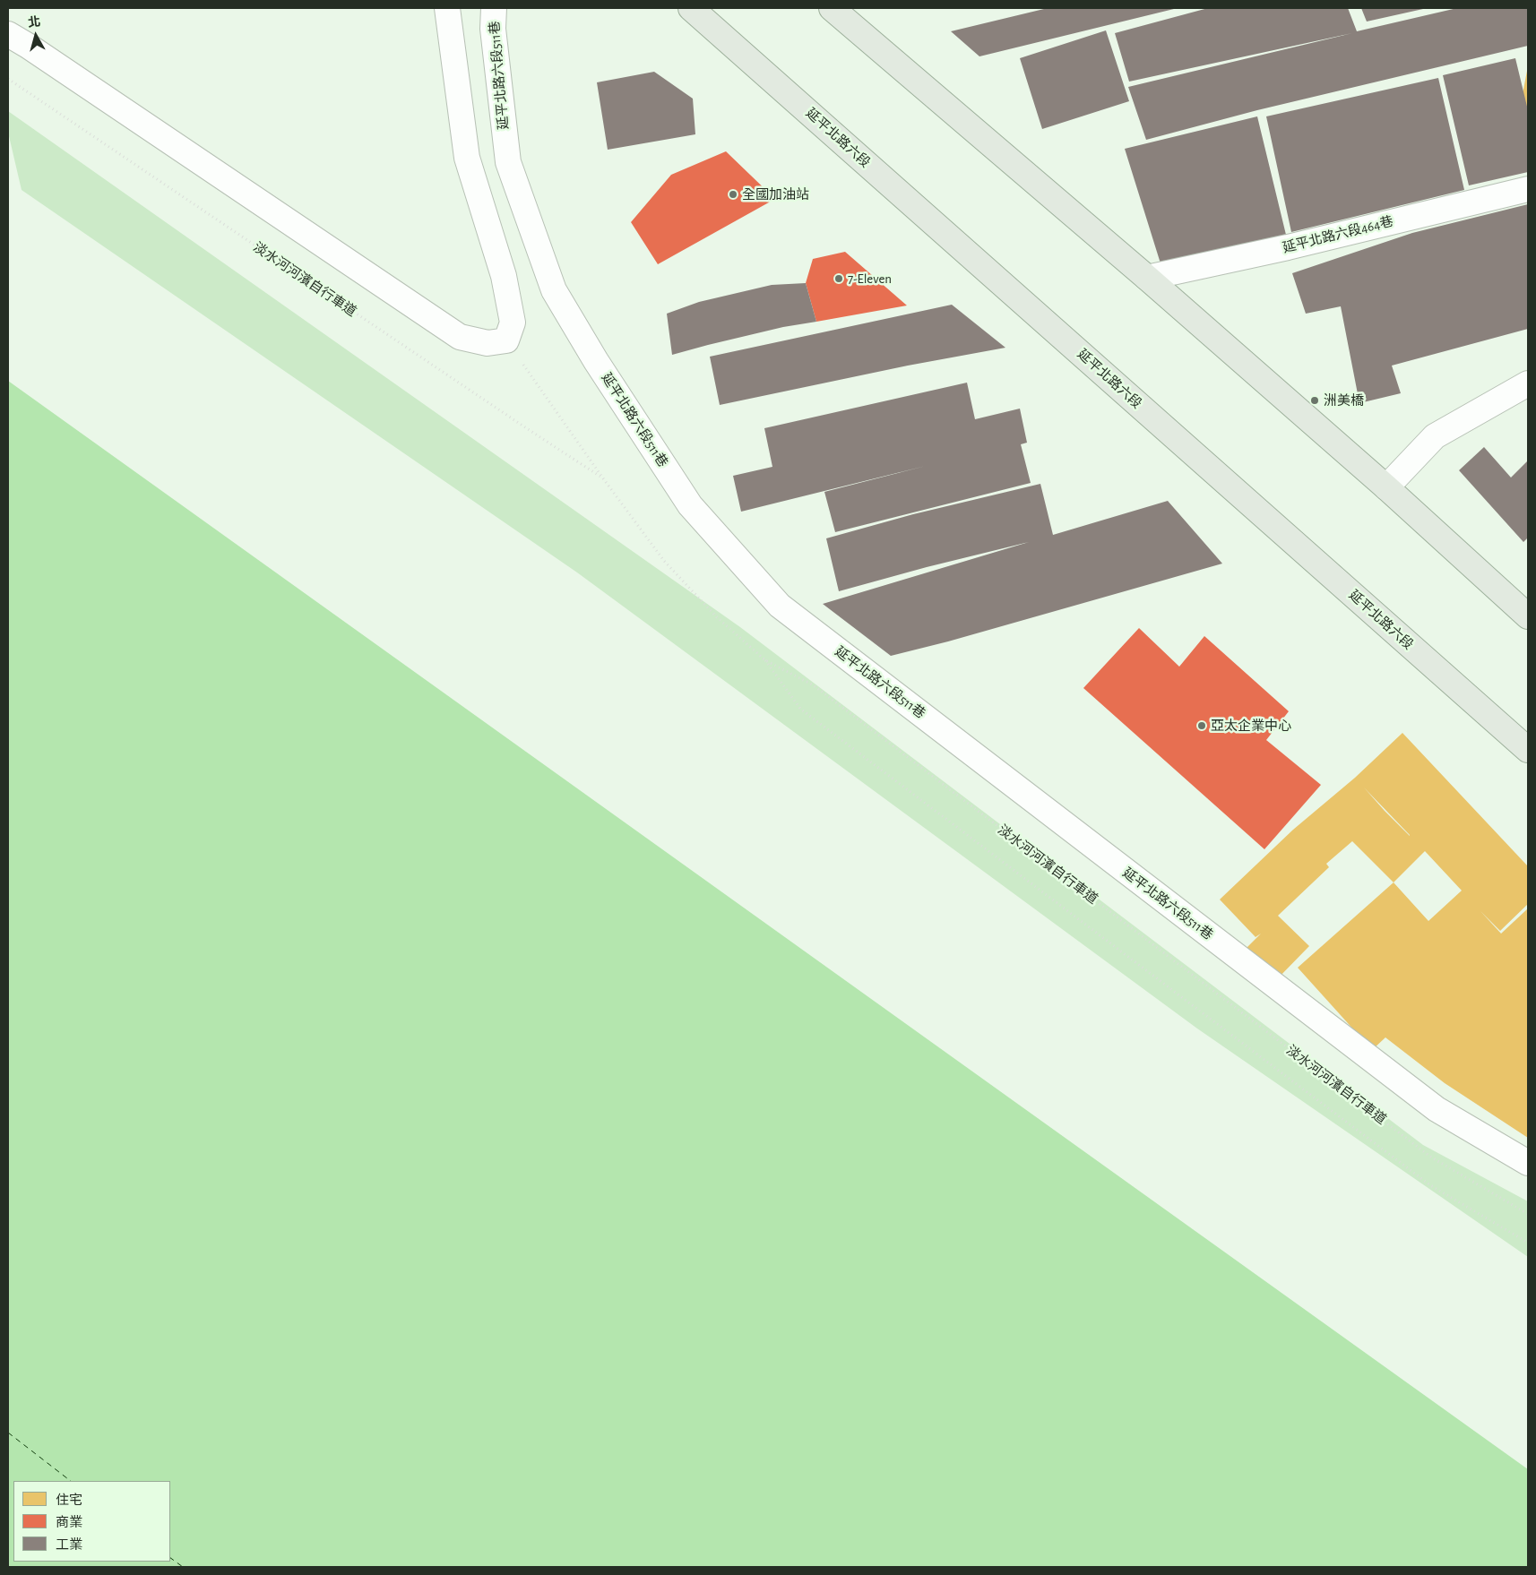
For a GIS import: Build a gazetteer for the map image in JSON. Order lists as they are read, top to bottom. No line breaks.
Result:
{"streets":{"main road":["延平北路六段"],"street":["延平北路六段511巷","延平北路六段464巷"],"path":["淡水河河濱自行車道"]},"places":["全國加油站","7-Eleven","洲美橋","亞太企業中心"],"legend":["住宅","商業","工業"],"north":"top"}
